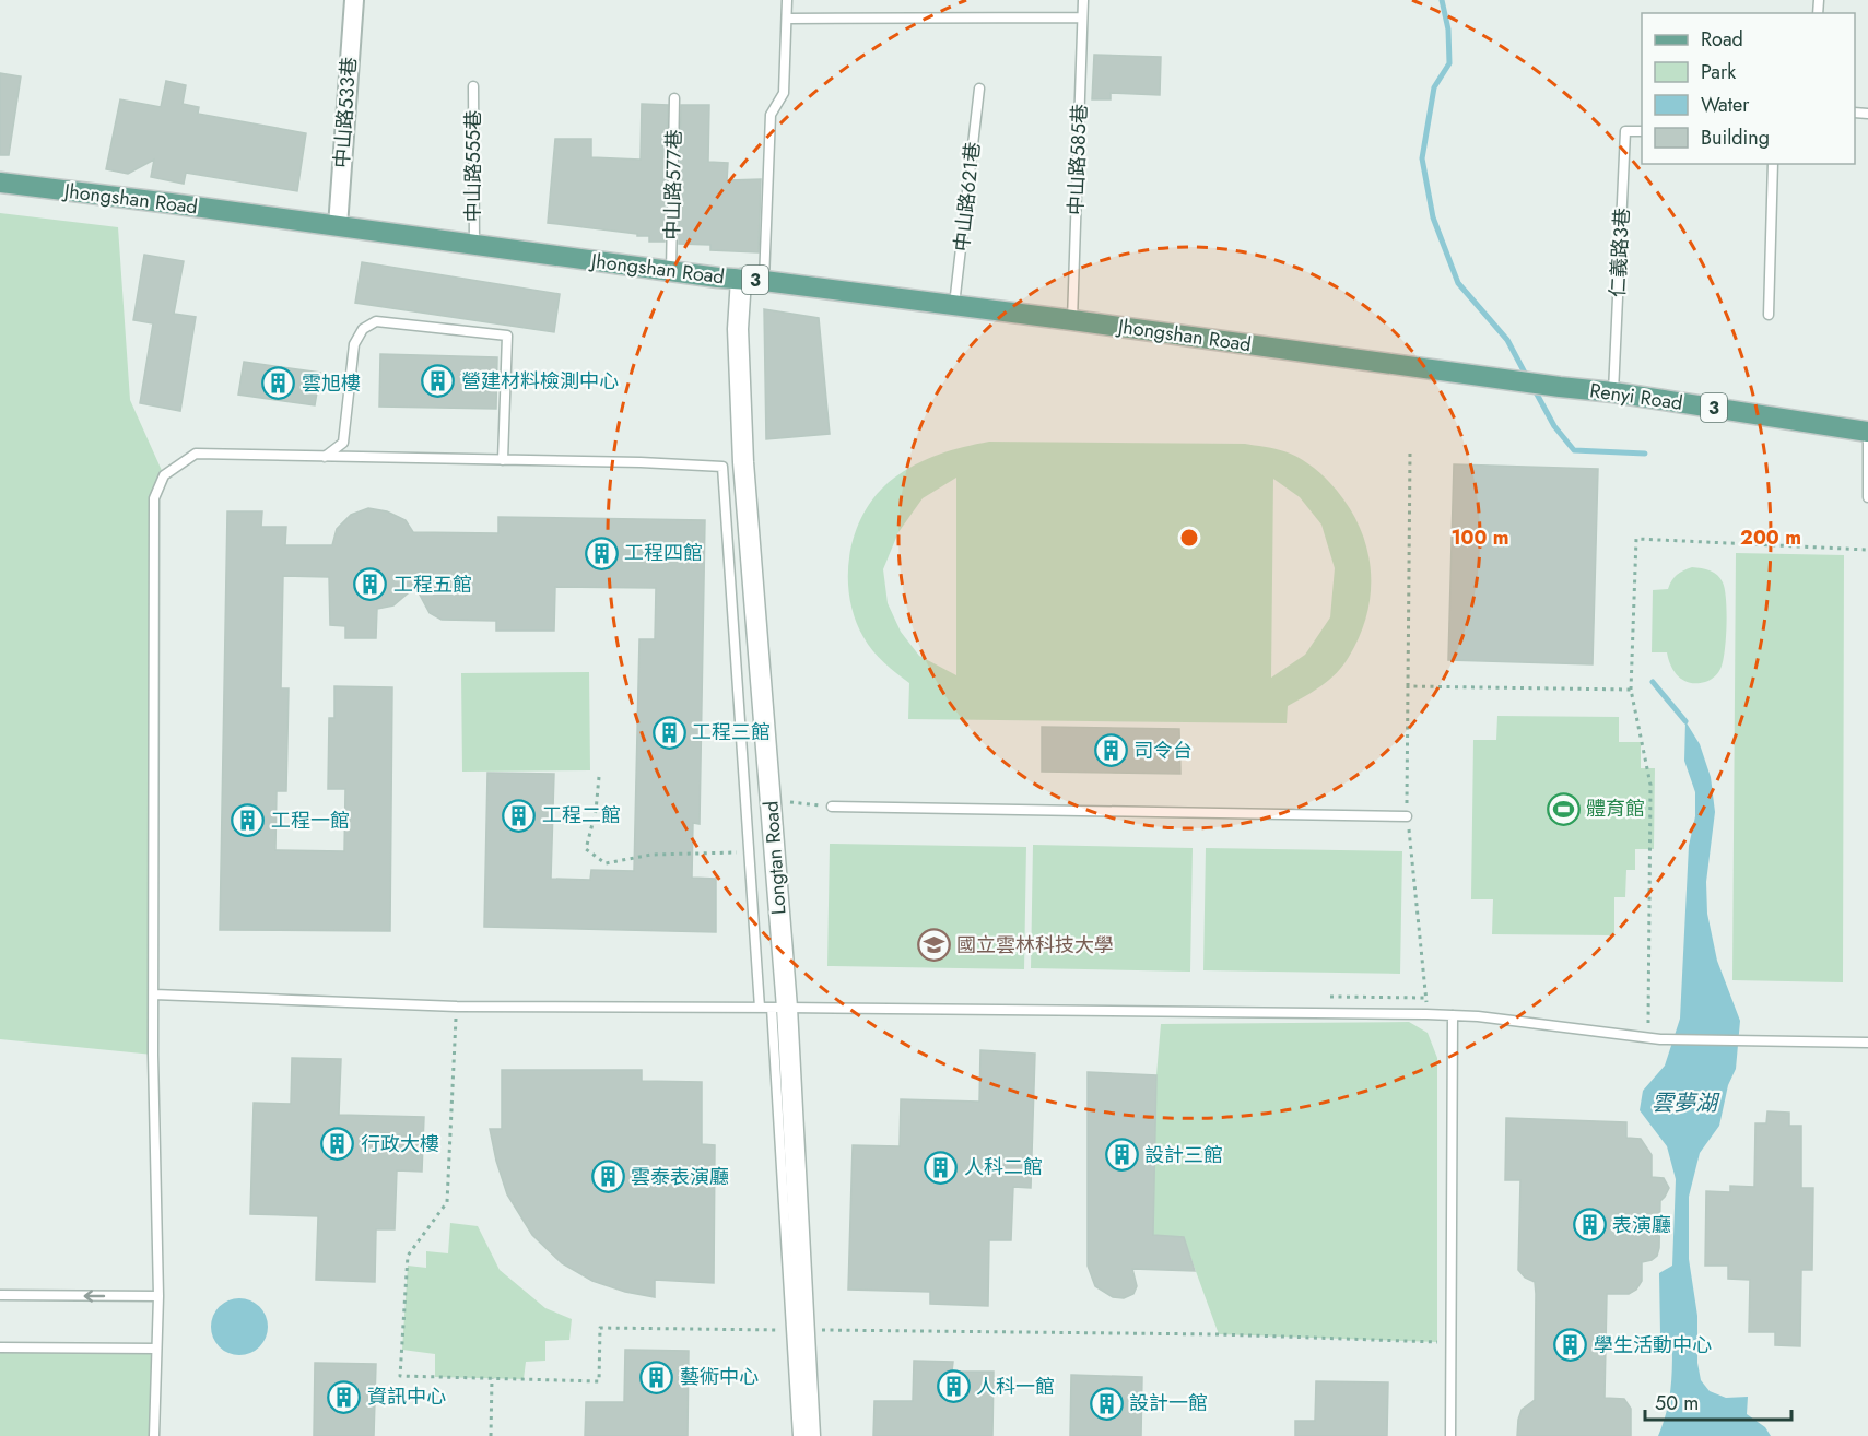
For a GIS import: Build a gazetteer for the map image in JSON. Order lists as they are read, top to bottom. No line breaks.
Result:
{"streets":{"main road":["Jhongshan Road","3","Renyi Road"],"street":["中山路533巷","Longtan Road"],"lane":["中山路585巷","中山路555巷","中山路577巷","中山路621巷","仁義路3巷"]},"crossings":[["中山路533巷","Jhongshan Road"],["中山路585巷","Jhongshan Road"],["中山路555巷","Jhongshan Road"],["中山路577巷","Jhongshan Road"],["中山路621巷","Jhongshan Road"],["Jhongshan Road","Renyi Road"],["Jhongshan Road","Longtan Road"],["仁義路3巷","Renyi Road"]],"water":["雲夢湖"],"places":{"building":["營建材料檢測中心","雲旭樓","工程四館","工程五館","工程三館","司令台","工程二館","工程一館","行政大樓","設計三館","人科二館","雲泰表演廳","表演廳","學生活動中心","藝術中心","人科一館","資訊中心","設計一館"],"sports":["體育館"],"school or university":["國立雲林科技大學"]},"legend":["Road","Park","Water","Building"],"scale_bar":"50 m","rings":["100 m","200 m"]}
